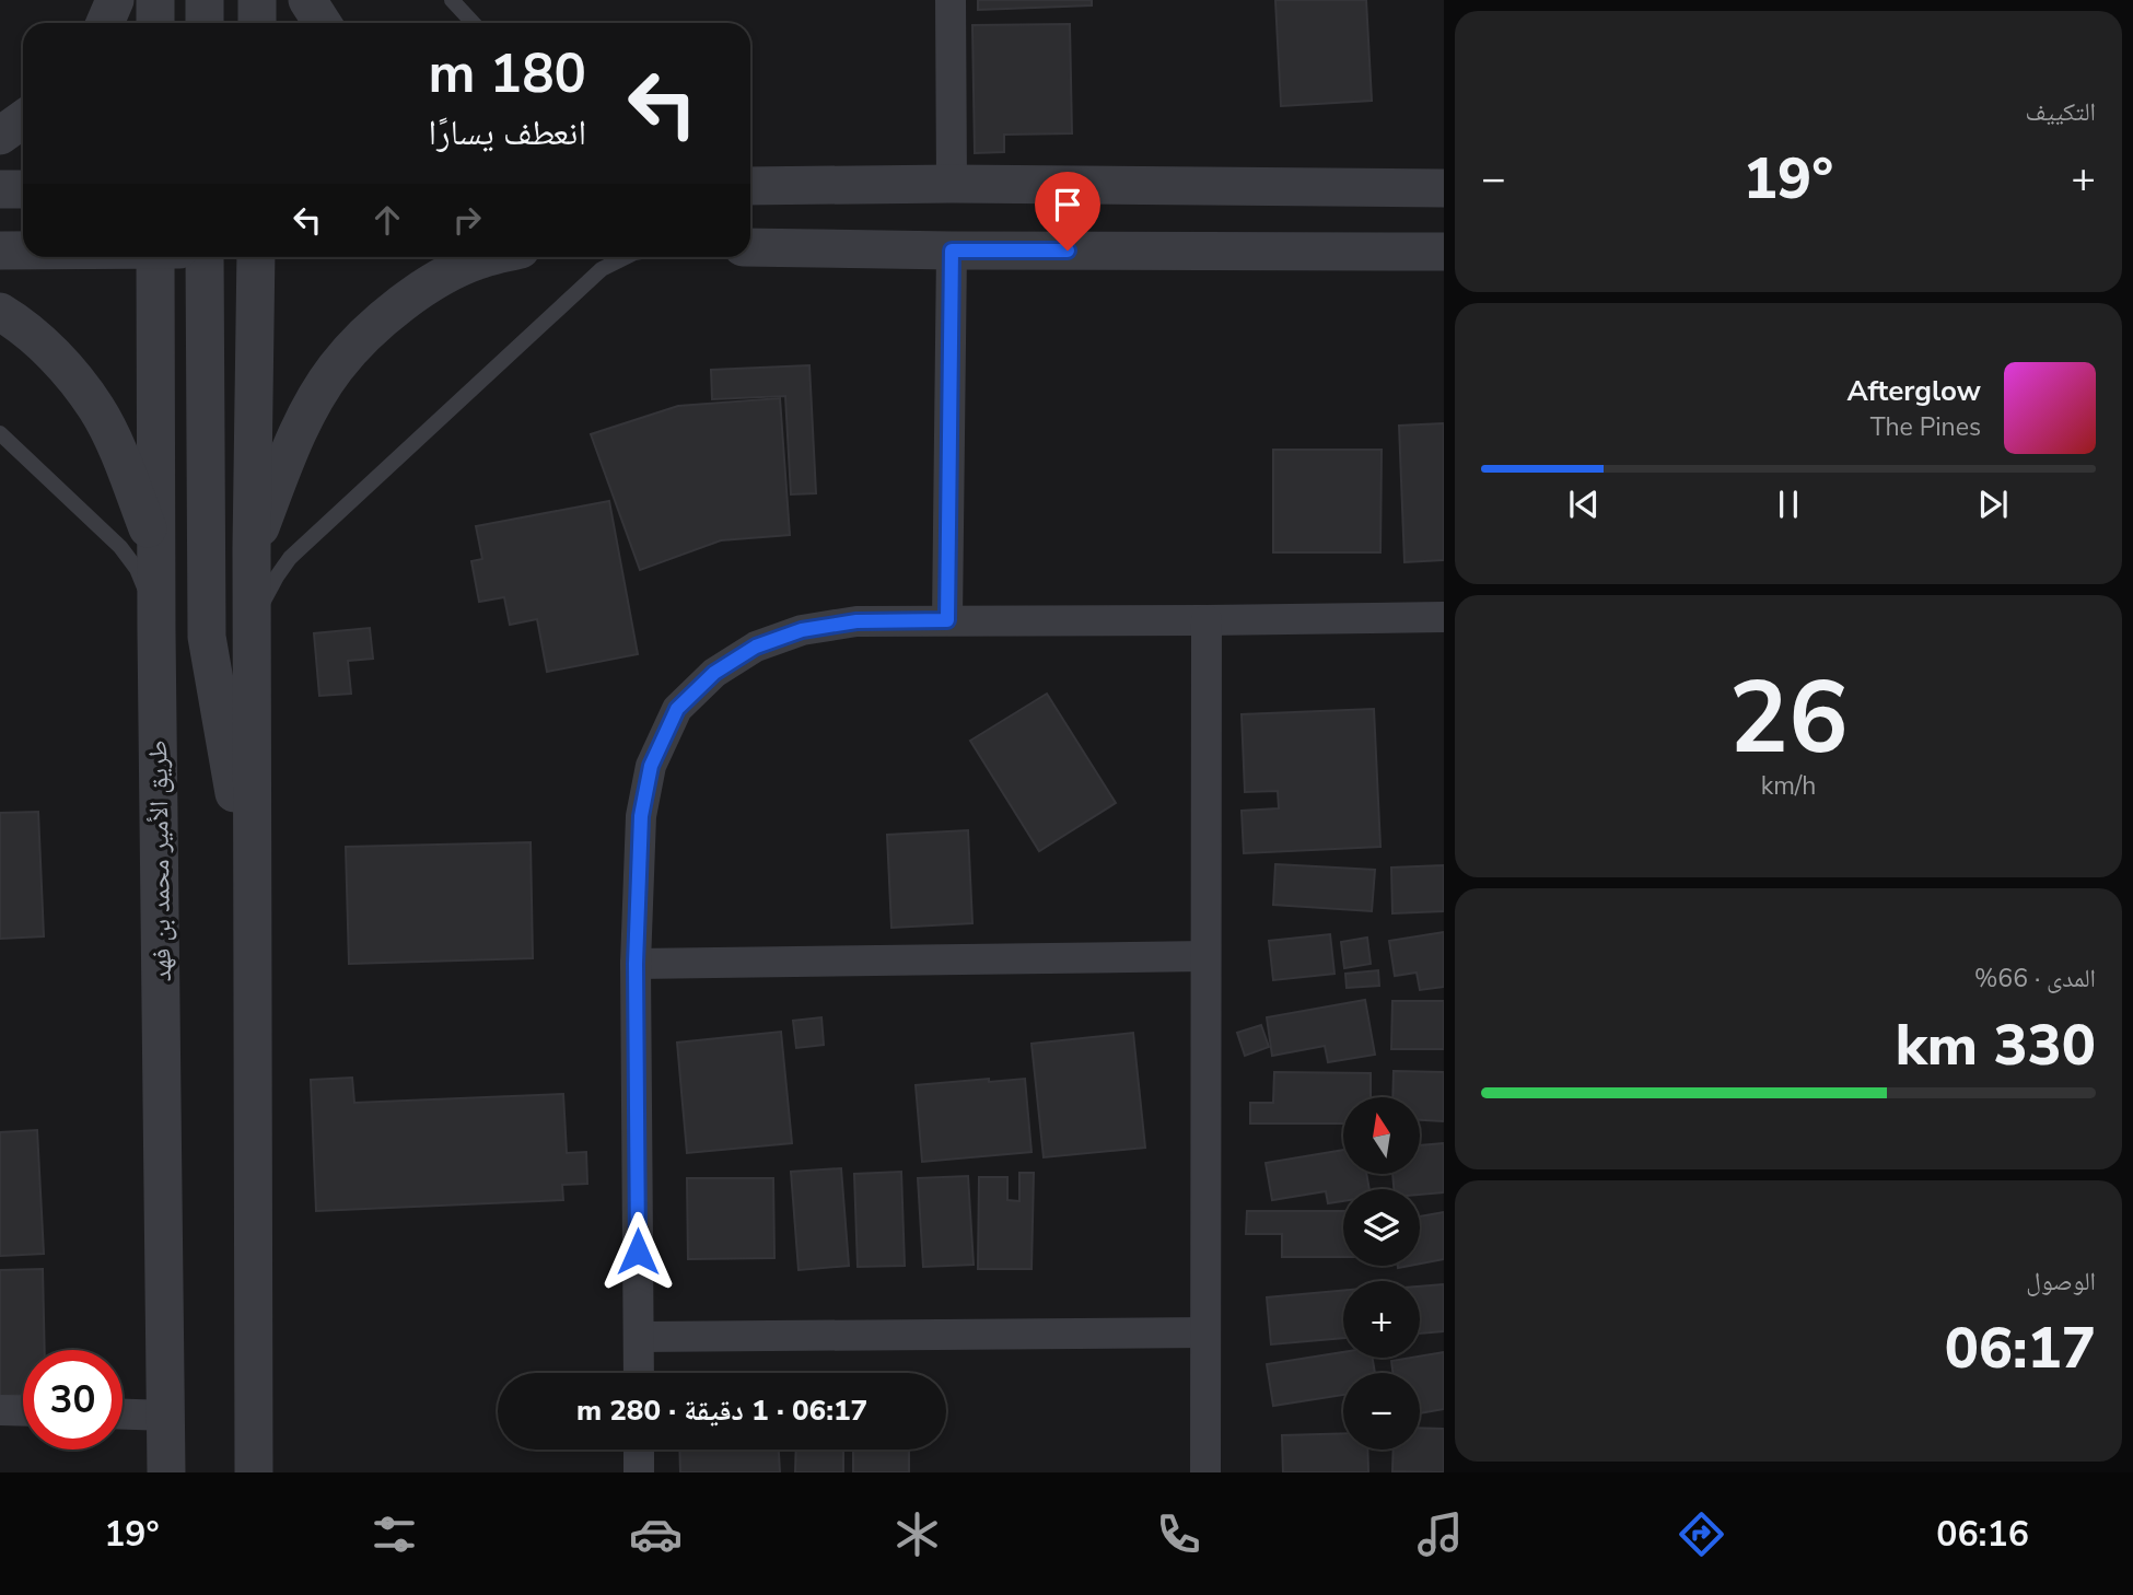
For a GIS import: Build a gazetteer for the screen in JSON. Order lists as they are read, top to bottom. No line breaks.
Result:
{"streets":{"street":["طريق الأمير محمد بن فهد"]},"north":"top","page":{"tile":["التكييف",["26","km/h"],["المدى · 66%","330 km"],["الوصول","06:17"]],"turn":["180 m","انعطف يسارًا"],"heat":["−","19°","+"],"song":["Afterglow","The Pines"],"map_buttons":["+","−"],"limit":"30","trip":"06:17 · 1 دقيقة · 280 m","tabs":["06:16","19°"]}}
